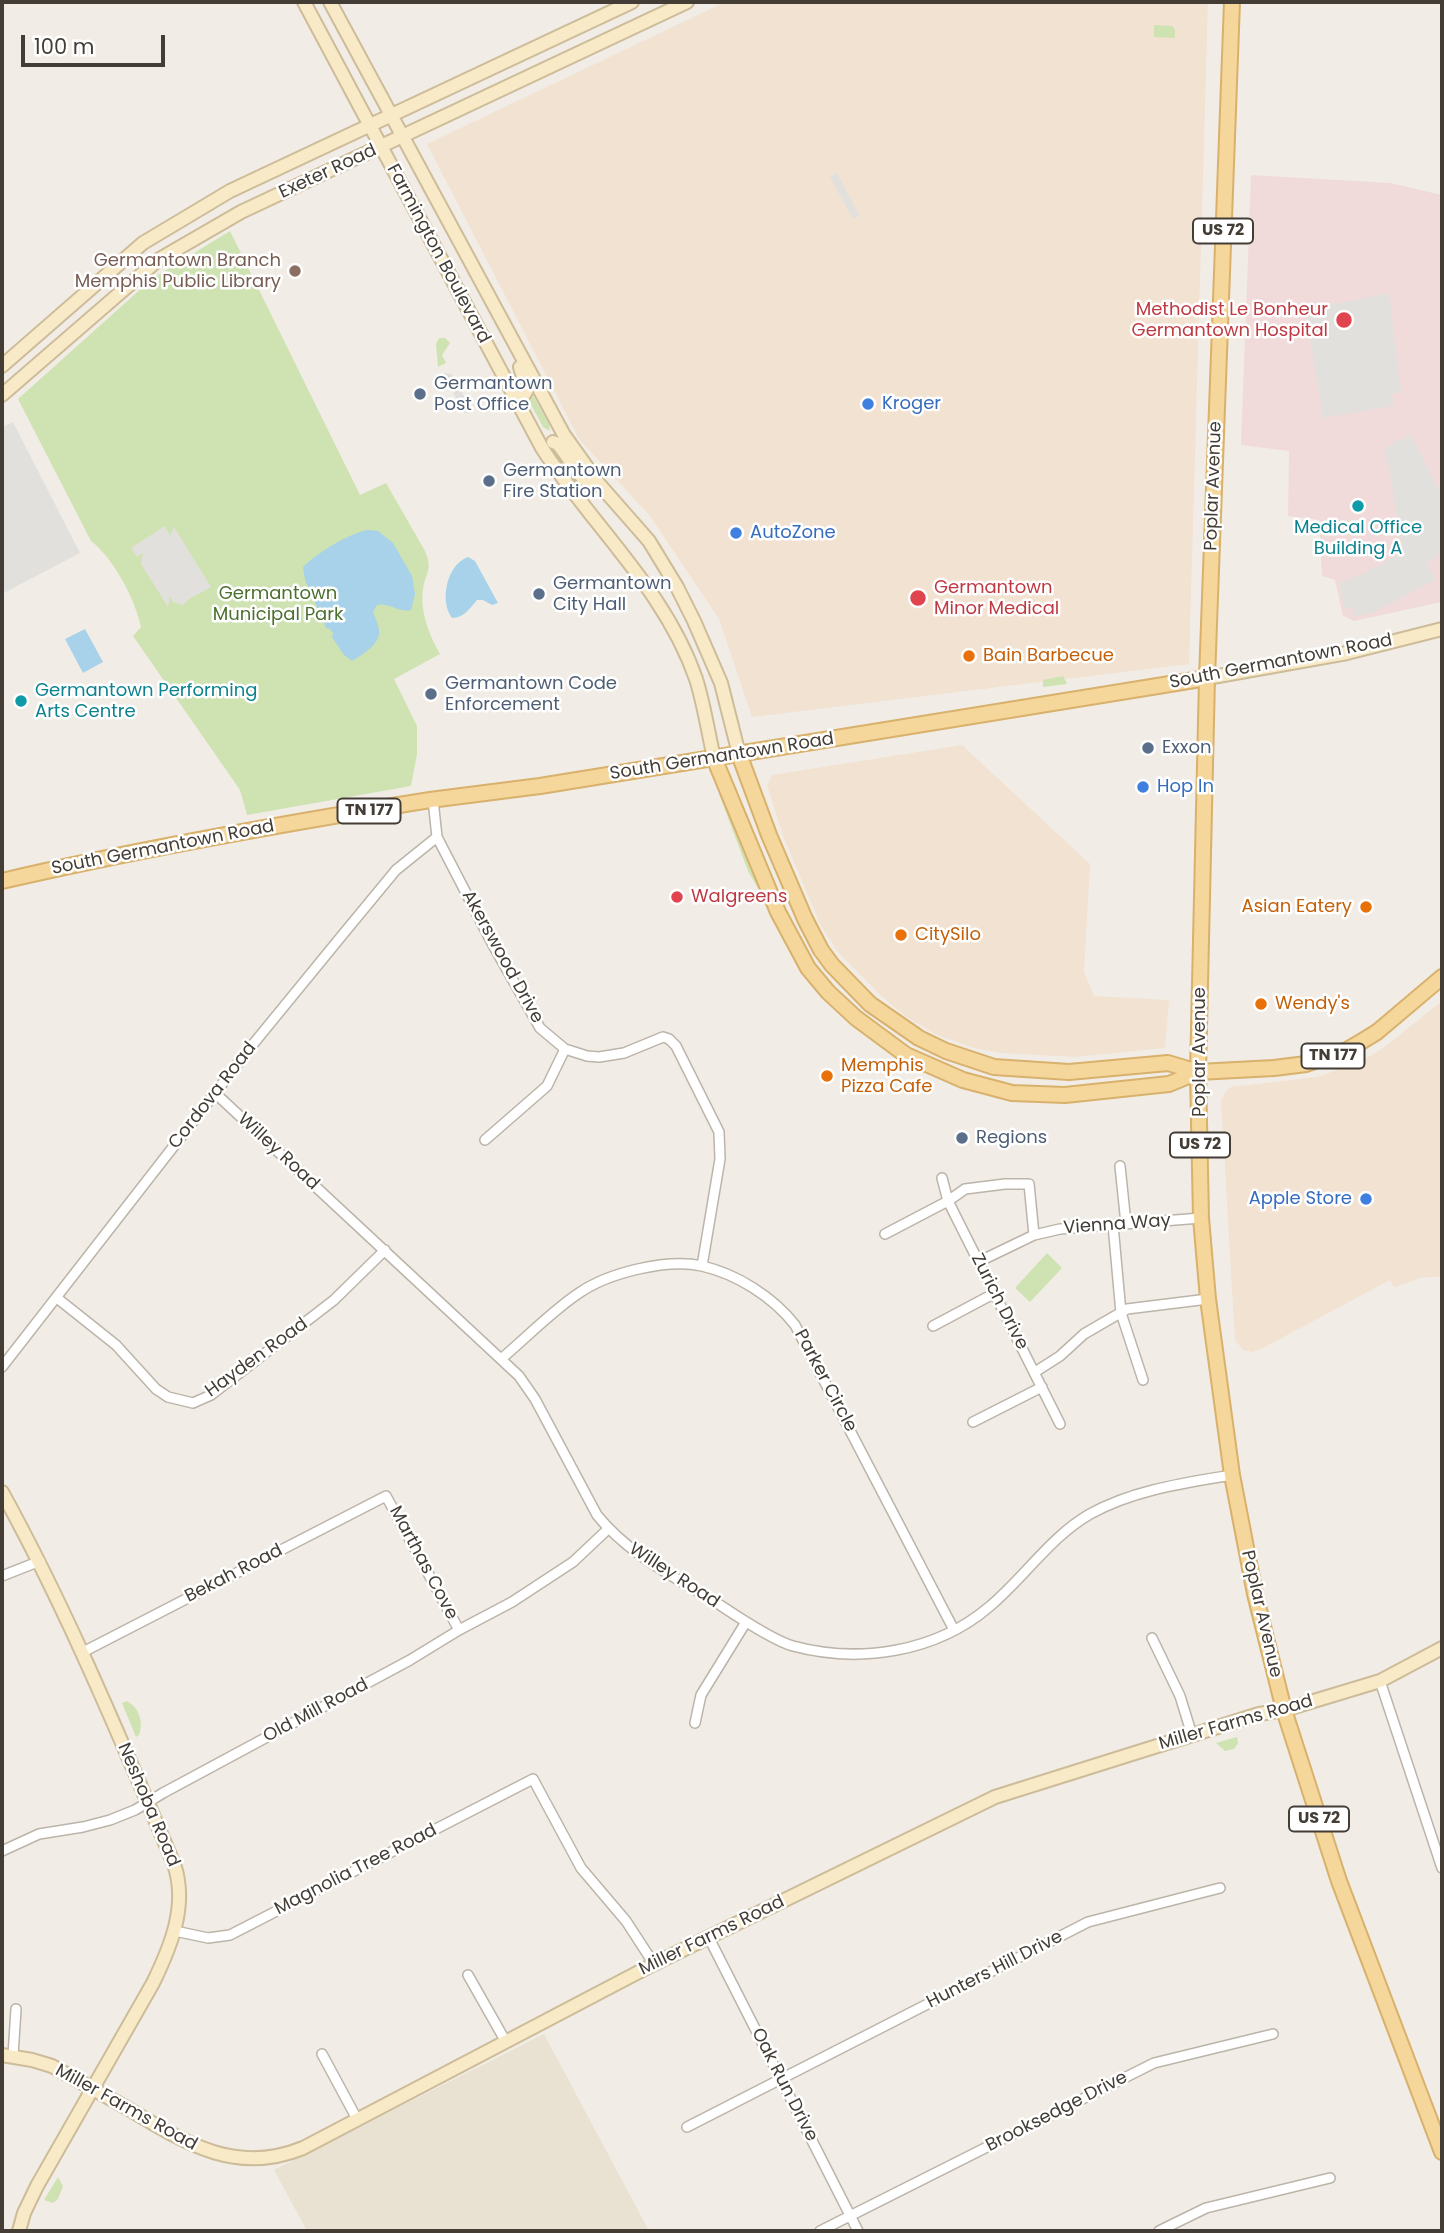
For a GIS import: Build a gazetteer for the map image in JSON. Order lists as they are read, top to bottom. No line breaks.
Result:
{"streets":{"main road":["US 72","Poplar Avenue","South Germantown Road","TN 177"],"street":["Exeter Road","Farmington Boulevard","Akerswood Drive","Cordova Road","Willey Road","Vienna Way","Zurich Drive","Hayden Road","Parker Circle","Marthas Cove","Bekah Road","Old Mill Road","Miller Farms Road","Neshoba Road","Magnolia Tree Road","Hunters Hill Drive","Oak Run Drive","Brooksedge Drive"]},"crossings":[["Exeter Road","Farmington Boulevard"],["Farmington Boulevard","South Germantown Road"],["Poplar Avenue","South Germantown Road"],["Poplar Avenue","TN 177"],["Poplar Avenue","Willey Road"],["Poplar Avenue","Vienna Way"],["Poplar Avenue","Miller Farms Road"],["South Germantown Road","Akerswood Drive"],["Akerswood Drive","Cordova Road"],["Akerswood Drive","Parker Circle"],["Cordova Road","Willey Road"],["Cordova Road","Hayden Road"],["Willey Road","Hayden Road"],["Willey Road","Parker Circle"],["Willey Road","Old Mill Road"],["Vienna Way","Zurich Drive"],["Marthas Cove","Bekah Road"],["Marthas Cove","Old Mill Road"],["Bekah Road","Neshoba Road"],["Old Mill Road","Neshoba Road"],["Miller Farms Road","Neshoba Road"],["Miller Farms Road","Magnolia Tree Road"],["Miller Farms Road","Oak Run Drive"],["Neshoba Road","Magnolia Tree Road"],["Hunters Hill Drive","Oak Run Drive"],["Oak Run Drive","Brooksedge Drive"]],"parks":["Germantown Municipal Park"],"places":["Germantown Branch Memphis Public Library","Methodist Le Bonheur Germantown Hospital","Germantown Post Office","Kroger","Germantown Fire Station","Medical Office Building A","AutoZone","Germantown City Hall","Germantown Minor Medical","Bain Barbecue","Germantown Code Enforcement","Germantown Performing Arts Centre","Exxon","Hop In","Walgreens","Asian Eatery","CitySilo","Wendy's","Memphis Pizza Cafe","Regions","Apple Store"],"scale_bar":"100 m"}
